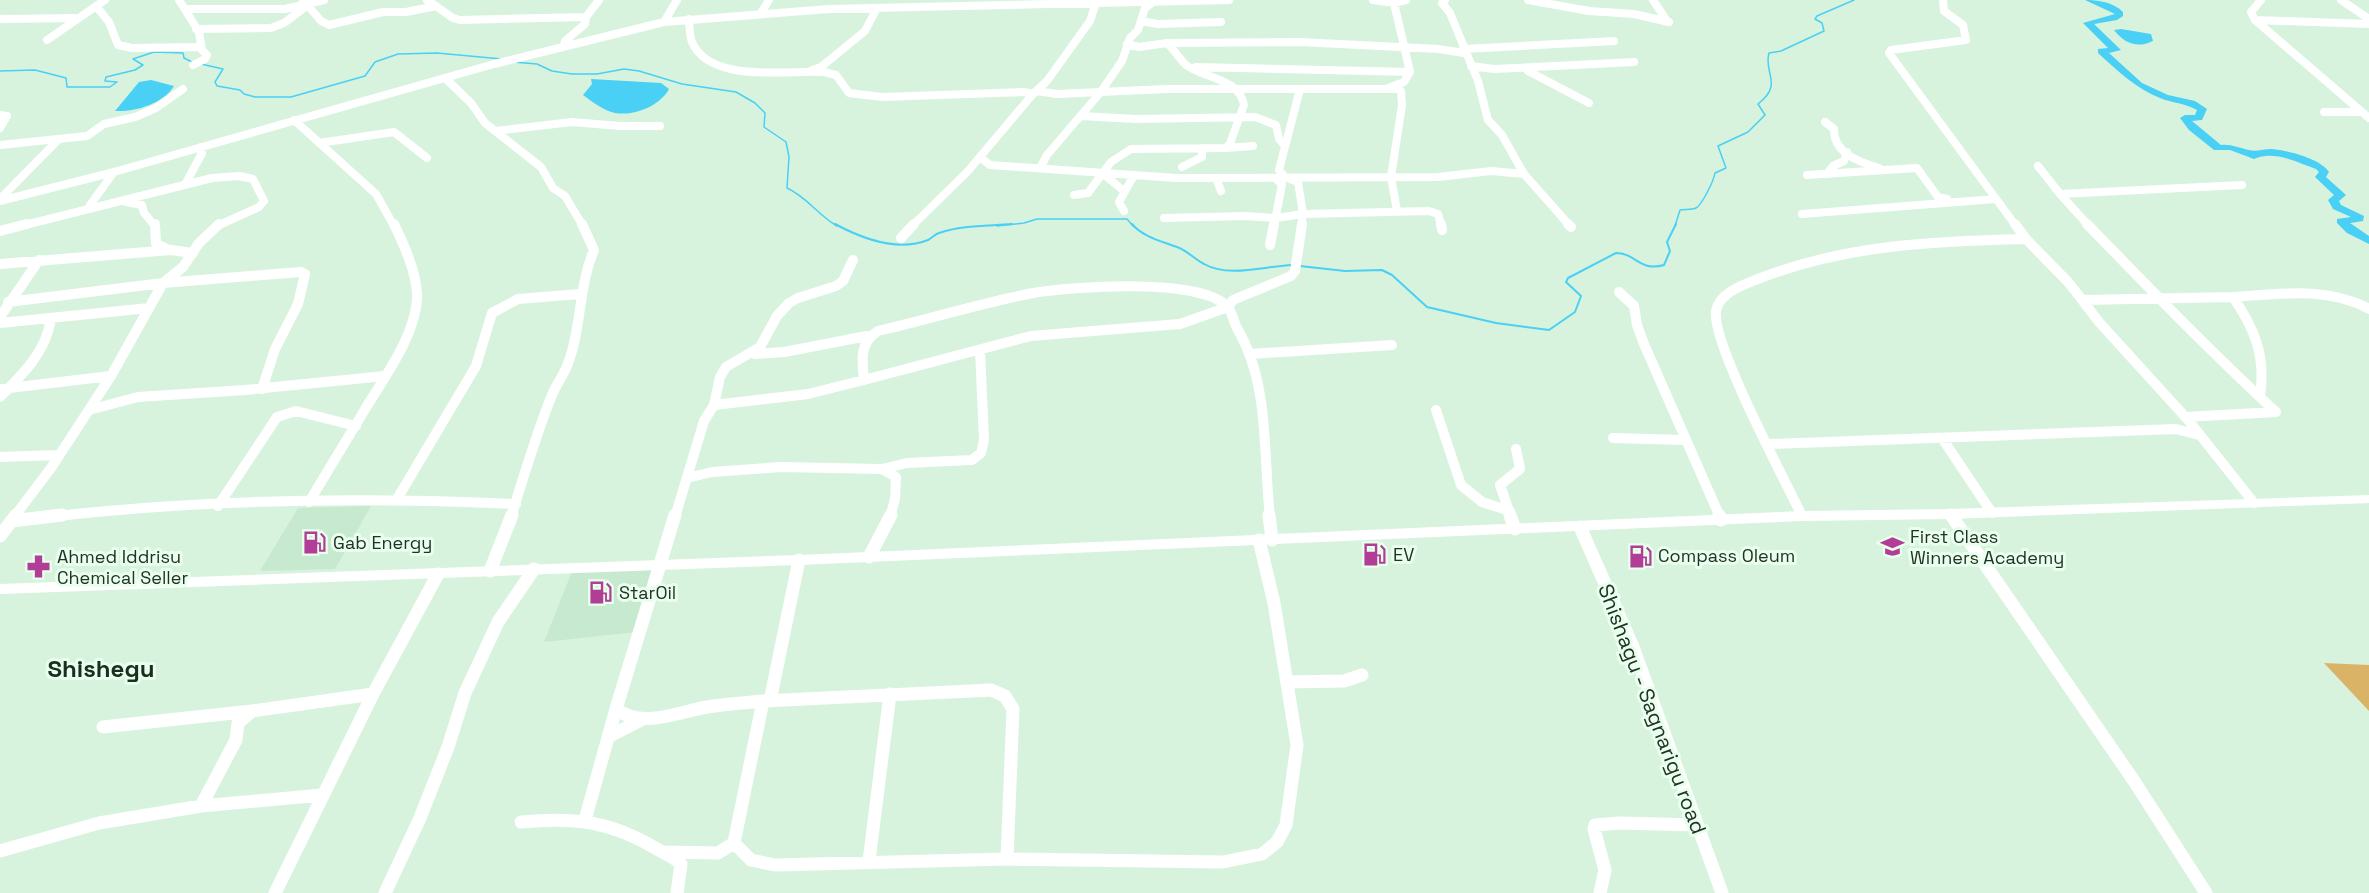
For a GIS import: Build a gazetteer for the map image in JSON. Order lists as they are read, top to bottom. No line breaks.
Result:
{"streets":{"street":["Shishagu - Sagnarigu road"]},"districts":["Shishegu"],"places":{"fuel station":["Gab Energy","EV","Compass Oleum","StarOil"],"school or university":["First Class Winners Academy"],"pharmacy":["Ahmed Iddrisu Chemical Seller"]}}
